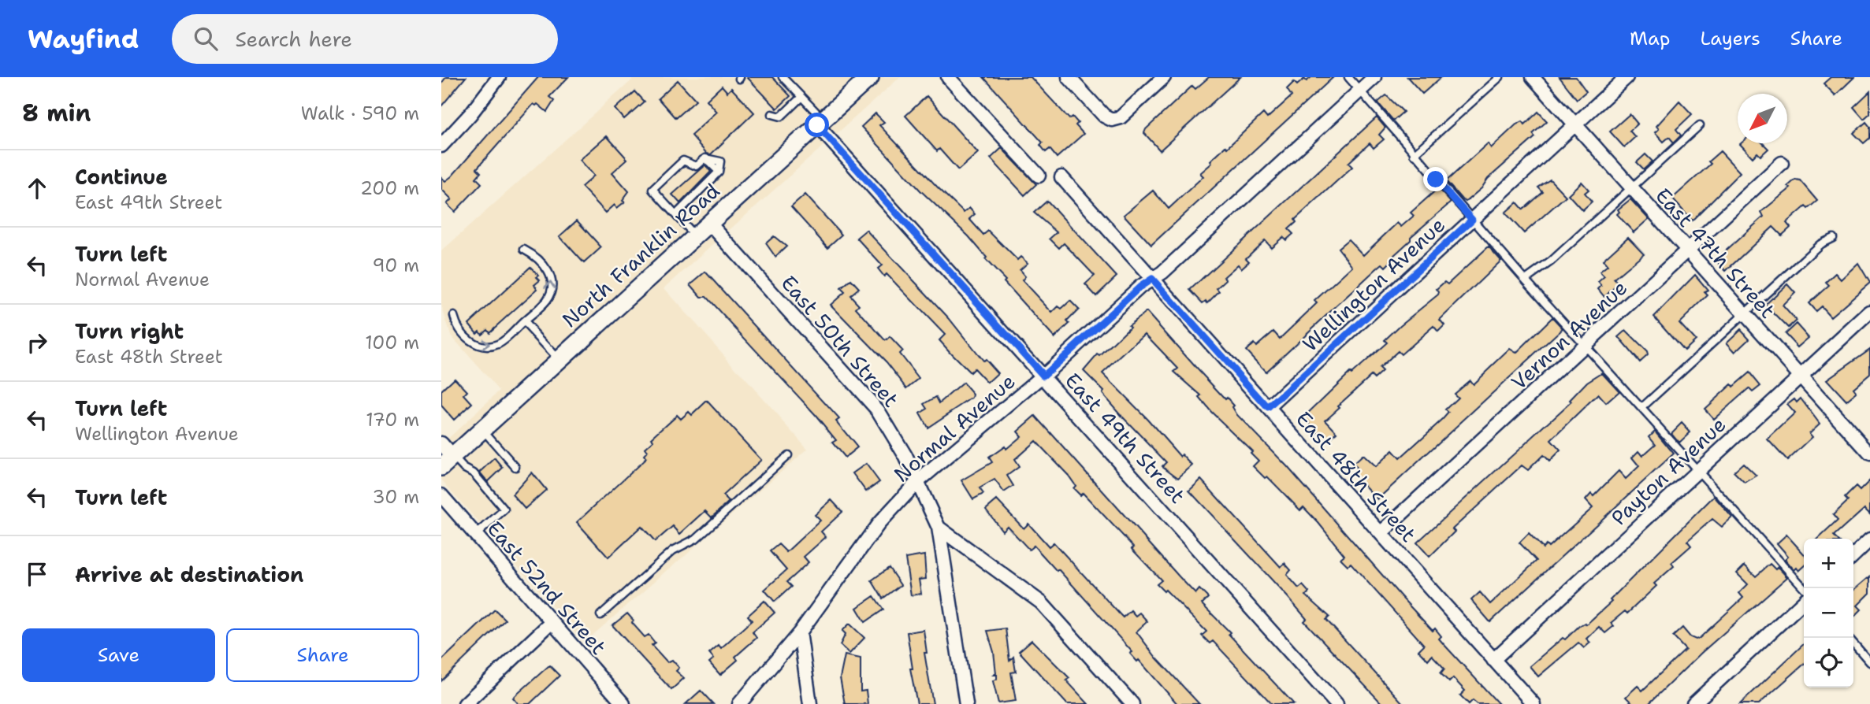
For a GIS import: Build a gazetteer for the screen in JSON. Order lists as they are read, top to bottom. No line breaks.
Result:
{"streets":{"main road":["North Franklin Road"],"street":["East 47th Street","Wellington Avenue","Vernon Avenue","East 50th Street","Normal Avenue","East 49th Street","Payton Avenue","East 48th Street","East 52nd Street"]},"crossings":[["East 47th Street","Wellington Avenue"],["East 47th Street","Vernon Avenue"],["East 47th Street","Payton Avenue"],["North Franklin Road","East 50th Street"],["North Franklin Road","East 49th Street"],["Wellington Avenue","East 48th Street"],["Vernon Avenue","East 48th Street"],["East 50th Street","Normal Avenue"],["Normal Avenue","East 49th Street"],["Normal Avenue","East 48th Street"],["Payton Avenue","East 48th Street"]],"north":"bottom left","page":{"header":"Wayfind","search":"Search here","nav":["Map","Layers","Share"],"heading":["8 min","Walk · 590 m"],"list":[["Continue","East 49th Street","200 m"],["Turn left","Normal Avenue","90 m"],["Turn right","East 48th Street","100 m"],["Turn left","Wellington Avenue","170 m"],["Turn left","30 m"],"Arrive at destination"],"map_buttons":["+","−"],"buttons":["Save","Share"]}}
